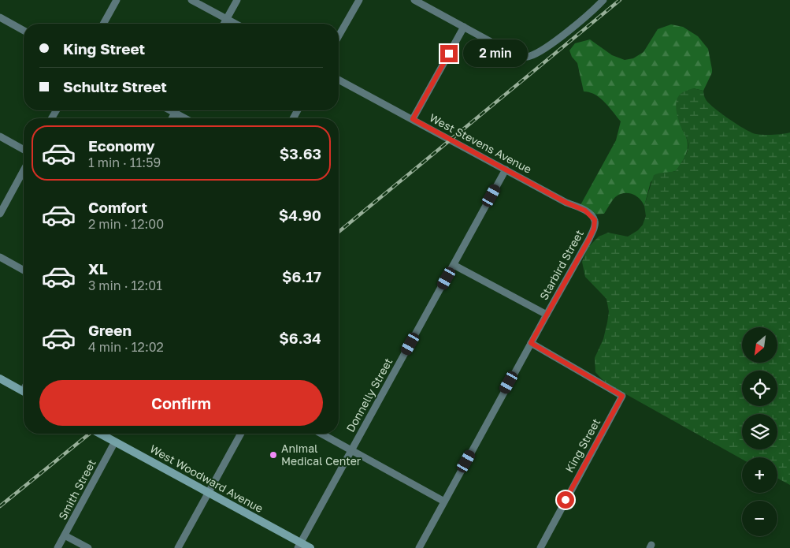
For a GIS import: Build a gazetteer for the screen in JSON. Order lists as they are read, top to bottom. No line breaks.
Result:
{"streets":{"street":["West Stevens Avenue","Starbird Street","Donnelly Street","King Street","West Woodward Avenue","Smith Street"]},"crossings":[["West Stevens Avenue","Starbird Street"],["West Stevens Avenue","Donnelly Street"],["Starbird Street","King Street"],["Donnelly Street","West Woodward Avenue"],["West Woodward Avenue","Smith Street"]],"places":["Animal Medical Center"],"north":"bottom left","page":{"banner":["King Street","Schultz Street"],"bubble":"2 min","list":[{"name":"Economy","note":"1 min · 11:59","value":"$3.63"},{"name":"Comfort","note":"2 min · 12:00","value":"$4.90"},{"name":"XL","note":"3 min · 12:01","value":"$6.17"},{"name":"Green","note":"4 min · 12:02","value":"$6.34"}],"map_buttons":["+","−"],"buttons":"Confirm"}}
